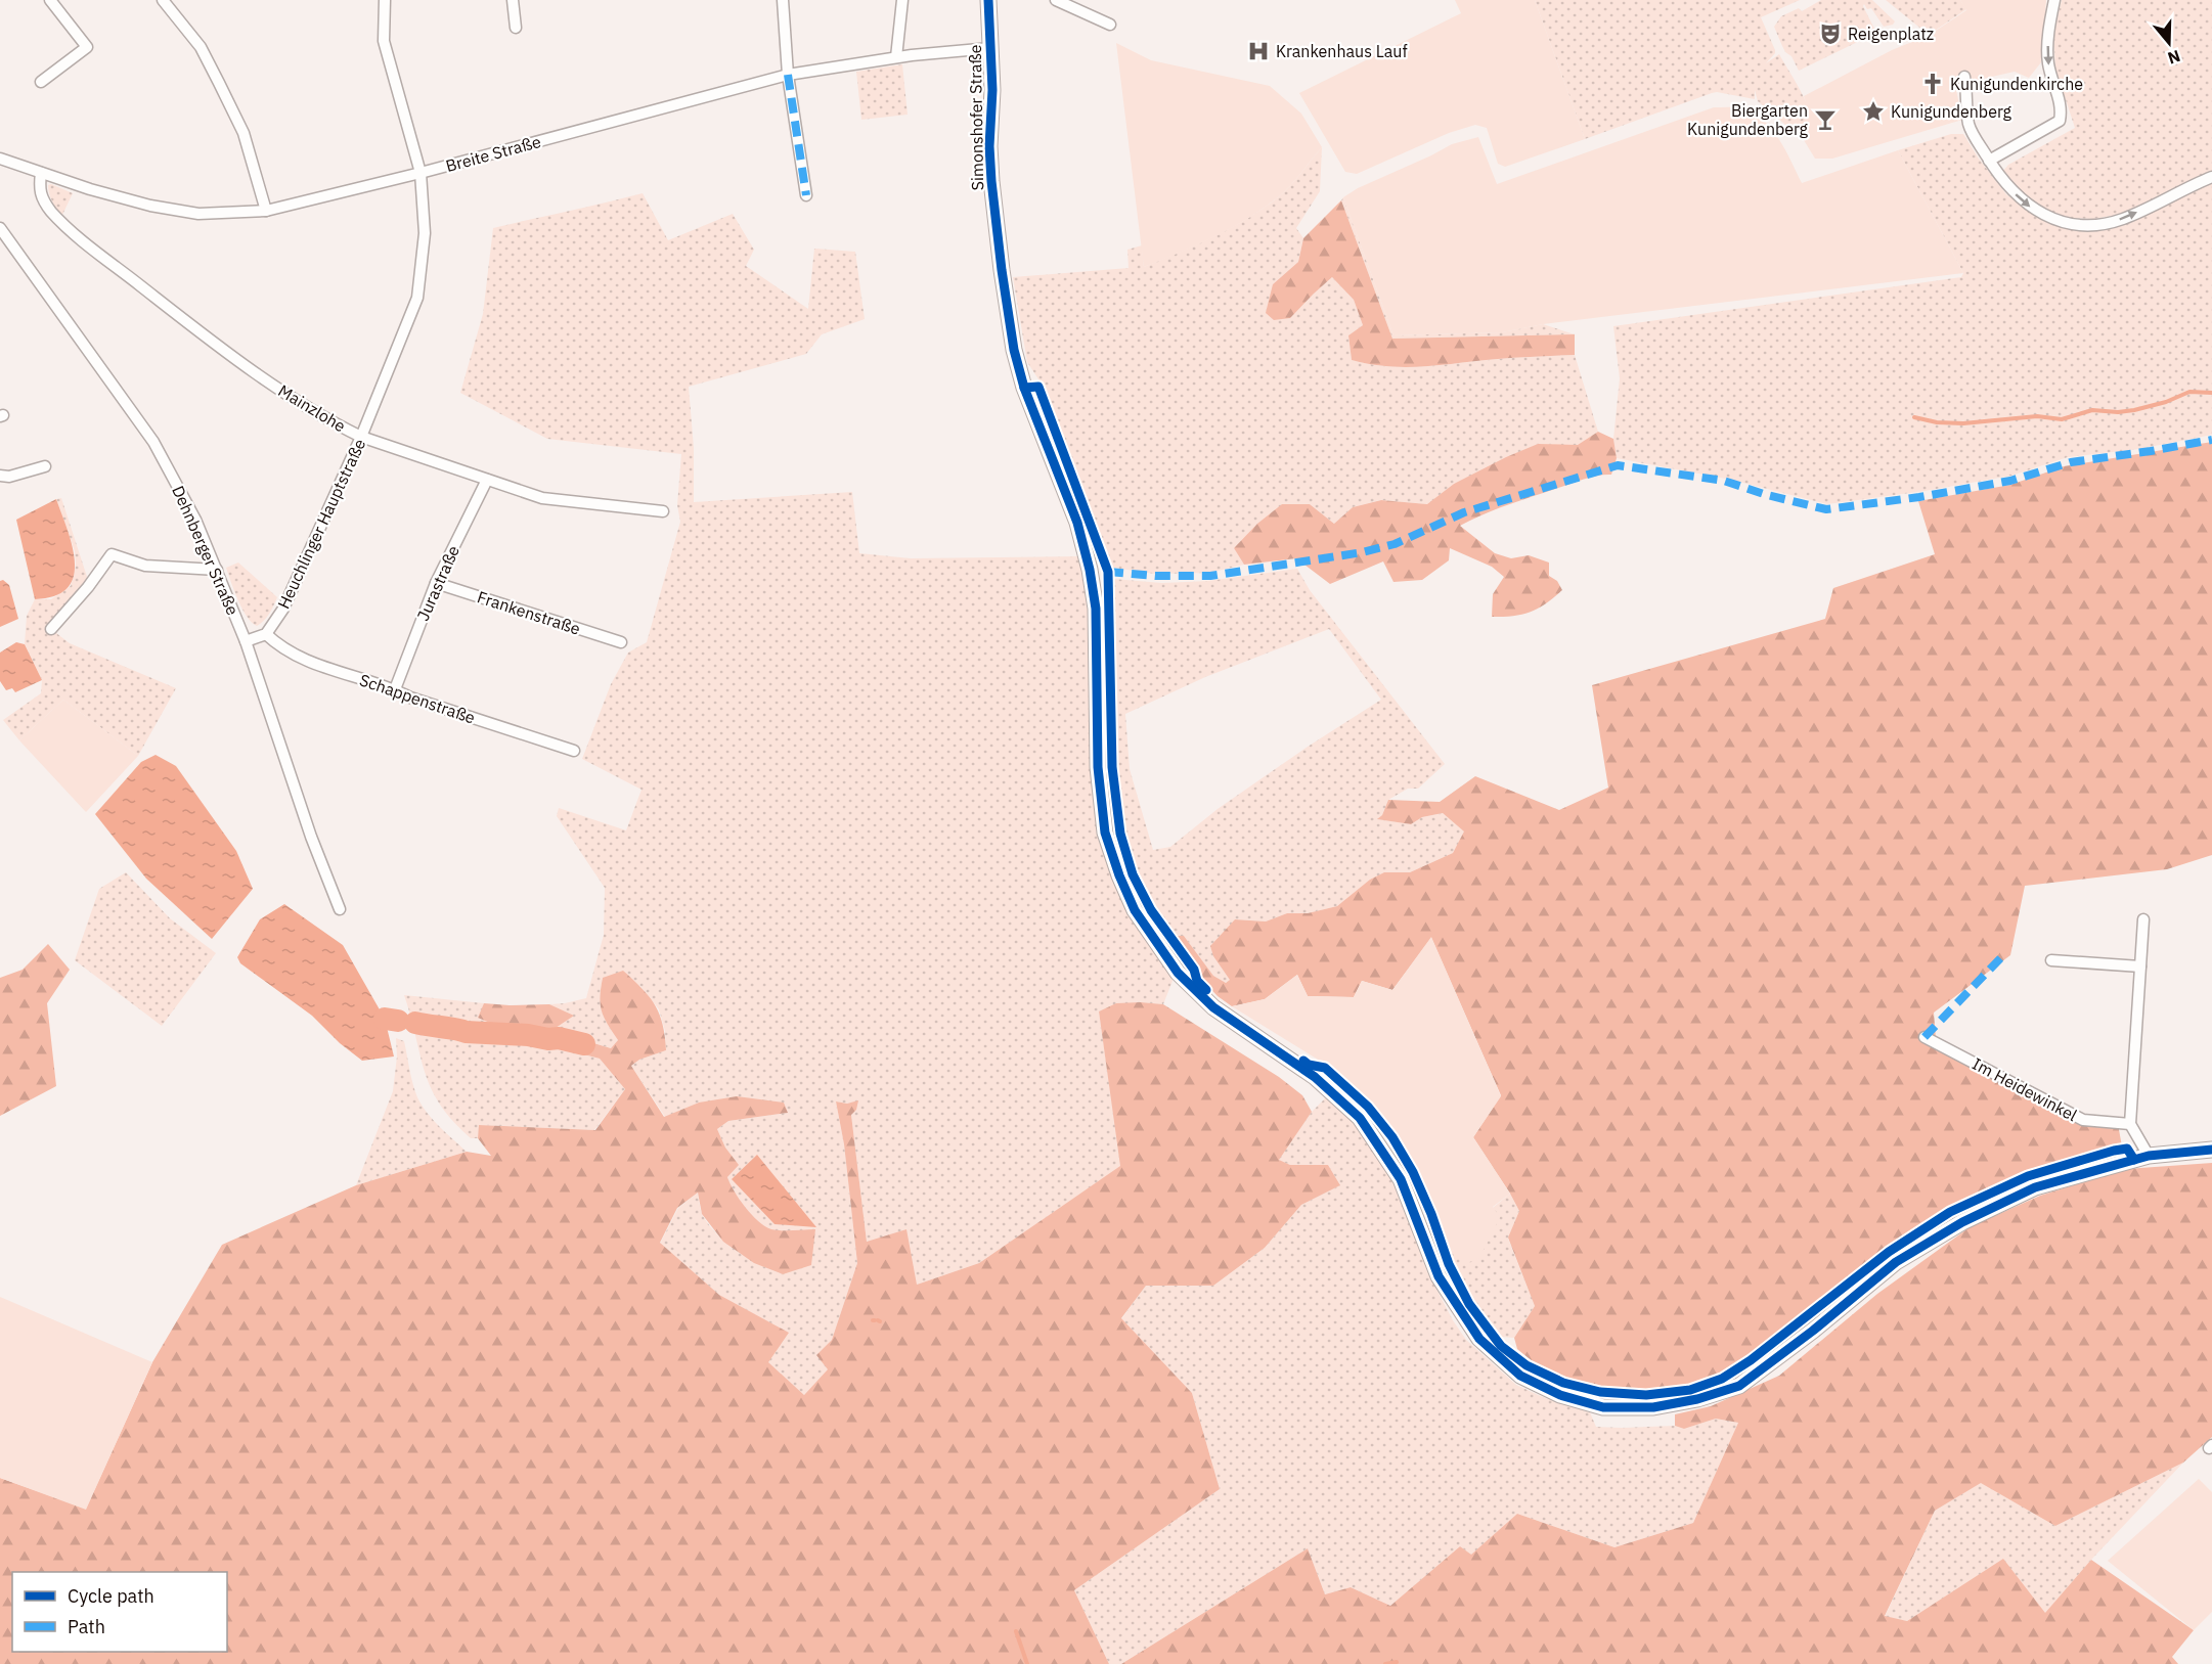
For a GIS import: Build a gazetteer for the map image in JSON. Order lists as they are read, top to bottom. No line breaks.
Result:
{"streets":{"street":["Simonshofer Straße","Breite Straße","Mainzlohe","Heuchlinger Hauptstraße","Dehnberger Straße","Jurastraße","Frankenstraße","Schappenstraße","Im Heidewinkel"]},"crossings":[["Simonshofer Straße","Breite Straße"],["Breite Straße","Mainzlohe"],["Breite Straße","Heuchlinger Hauptstraße"],["Mainzlohe","Heuchlinger Hauptstraße"],["Mainzlohe","Jurastraße"],["Heuchlinger Hauptstraße","Schappenstraße"],["Jurastraße","Frankenstraße"],["Jurastraße","Schappenstraße"]],"places":{"theatre":["Reigenplatz"],"hospital":["Krankenhaus Lauf"],"church":["Kunigundenkirche"],"place":["Kunigundenberg"],"bar":["Biergarten Kunigundenberg"]},"legend":["Cycle path","Path"],"north":"bottom"}
